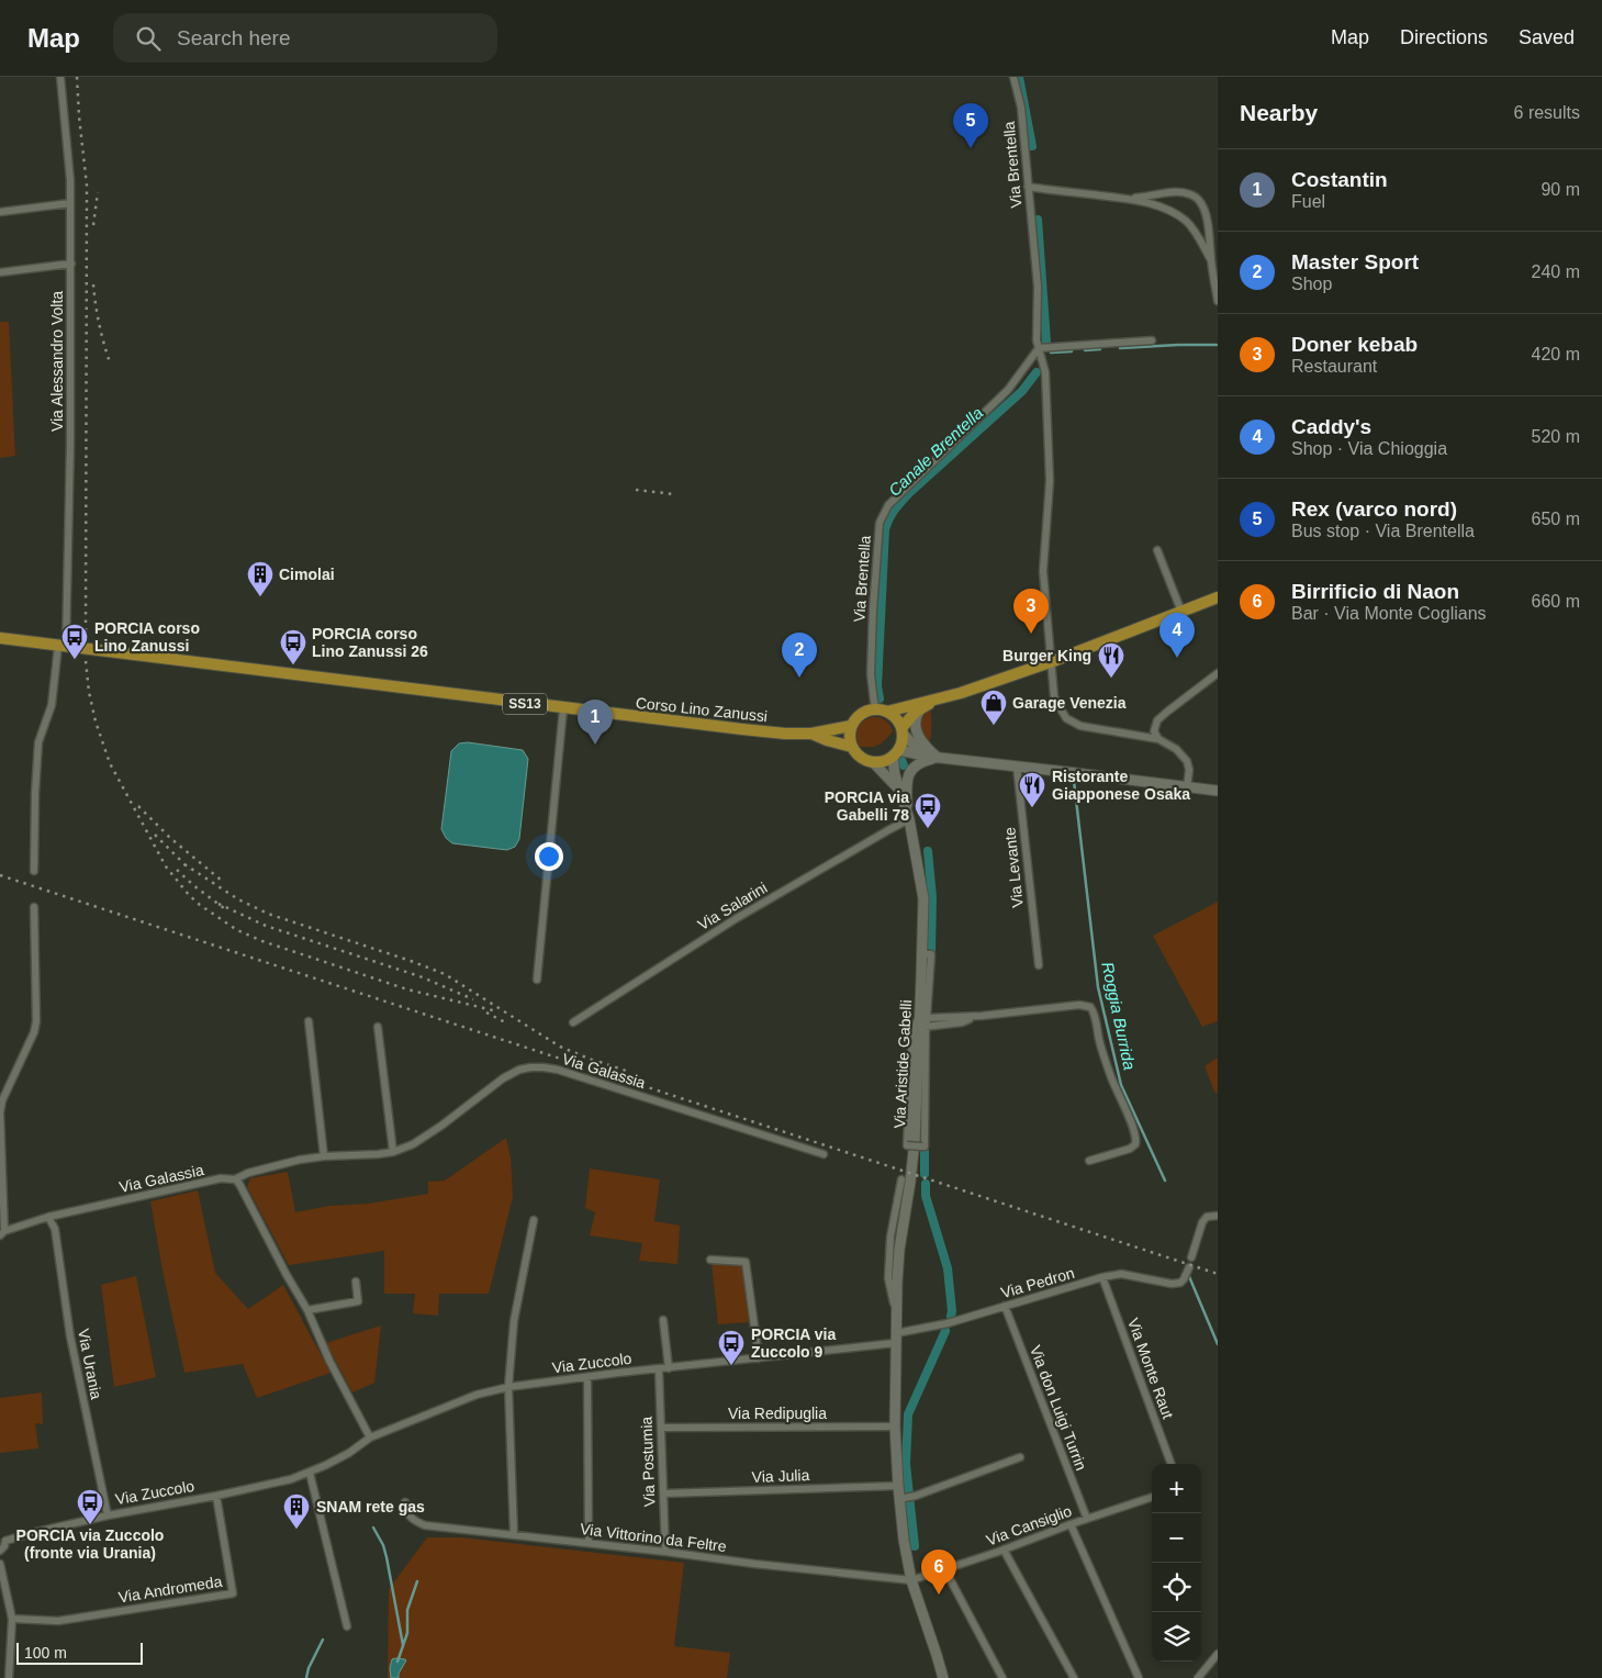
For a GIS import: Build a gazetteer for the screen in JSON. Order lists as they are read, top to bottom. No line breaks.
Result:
{"streets":{"main road":["SS13","Corso Lino Zanussi","Via Aristide Gabelli"],"street":["Via Brentella","Via Alessandro Volta","Via Levante","Via Salarini","Via Galassia","Via Pedron","Via Zuccolo","Via Urania","Via Monte Raut","Via don Luigi Turrin","Via Redipuglia","Via Postumia","Via Julia","Via Cansiglio","Via Vittorino da Feltre","Via Andromeda"]},"crossings":[["Via Brentella","Corso Lino Zanussi"],["Via Brentella","Via Aristide Gabelli"],["Via Alessandro Volta","Corso Lino Zanussi"],["Corso Lino Zanussi","Via Aristide Gabelli"],["Via Salarini","Via Aristide Gabelli"],["Via Aristide Gabelli","Via Pedron"],["Via Aristide Gabelli","Via Zuccolo"],["Via Aristide Gabelli","Via Redipuglia"],["Via Aristide Gabelli","Via Julia"],["Via Aristide Gabelli","Via Cansiglio"],["Via Aristide Gabelli","Via Vittorino da Feltre"],["Via Galassia","Via Urania"],["Via Pedron","Via Zuccolo"],["Via Pedron","Via Monte Raut"],["Via Pedron","Via don Luigi Turrin"],["Via Zuccolo","Via Urania"],["Via Zuccolo","Via Postumia"],["Via Zuccolo","Via Andromeda"],["Via don Luigi Turrin","Via Cansiglio"],["Via Redipuglia","Via Postumia"],["Via Postumia","Via Julia"],["Via Postumia","Via Vittorino da Feltre"],["Via Cansiglio","Via Vittorino da Feltre"]],"water":["Canale Brentella","Roggia Burrida"],"places":{"building":["Cimolai","SNAM rete gas"],"bus stop":["PORCIA corso Lino Zanussi","PORCIA corso Lino Zanussi 26","PORCIA via Gabelli 78","PORCIA via Zuccolo 9","PORCIA via Zuccolo (fronte via Urania)"],"restaurant":["Burger King","Ristorante Giapponese Osaka"],"shop":["Garage Venezia"]},"scale_bar":"100 m","page":{"header":"Map","search":"Search here","nav":["Map","Directions","Saved"],"heading":["Nearby","6 results"],"pins":["5","3","4","2","1","6"],"list":[{"mark":"1","name":"Costantin","note":"Fuel","value":"90 m"},{"mark":"2","name":"Master Sport","note":"Shop","value":"240 m"},{"mark":"3","name":"Doner kebab","note":"Restaurant","value":"420 m"},{"mark":"4","name":"Caddy's","note":"Shop · Via Chioggia","value":"520 m"},{"mark":"5","name":"Rex (varco nord)","note":"Bus stop · Via Brentella","value":"650 m"},{"mark":"6","name":"Birrificio di Naon","note":"Bar · Via Monte Coglians","value":"660 m"}],"map_buttons":["+","−"],"scale":"100 m"}}
